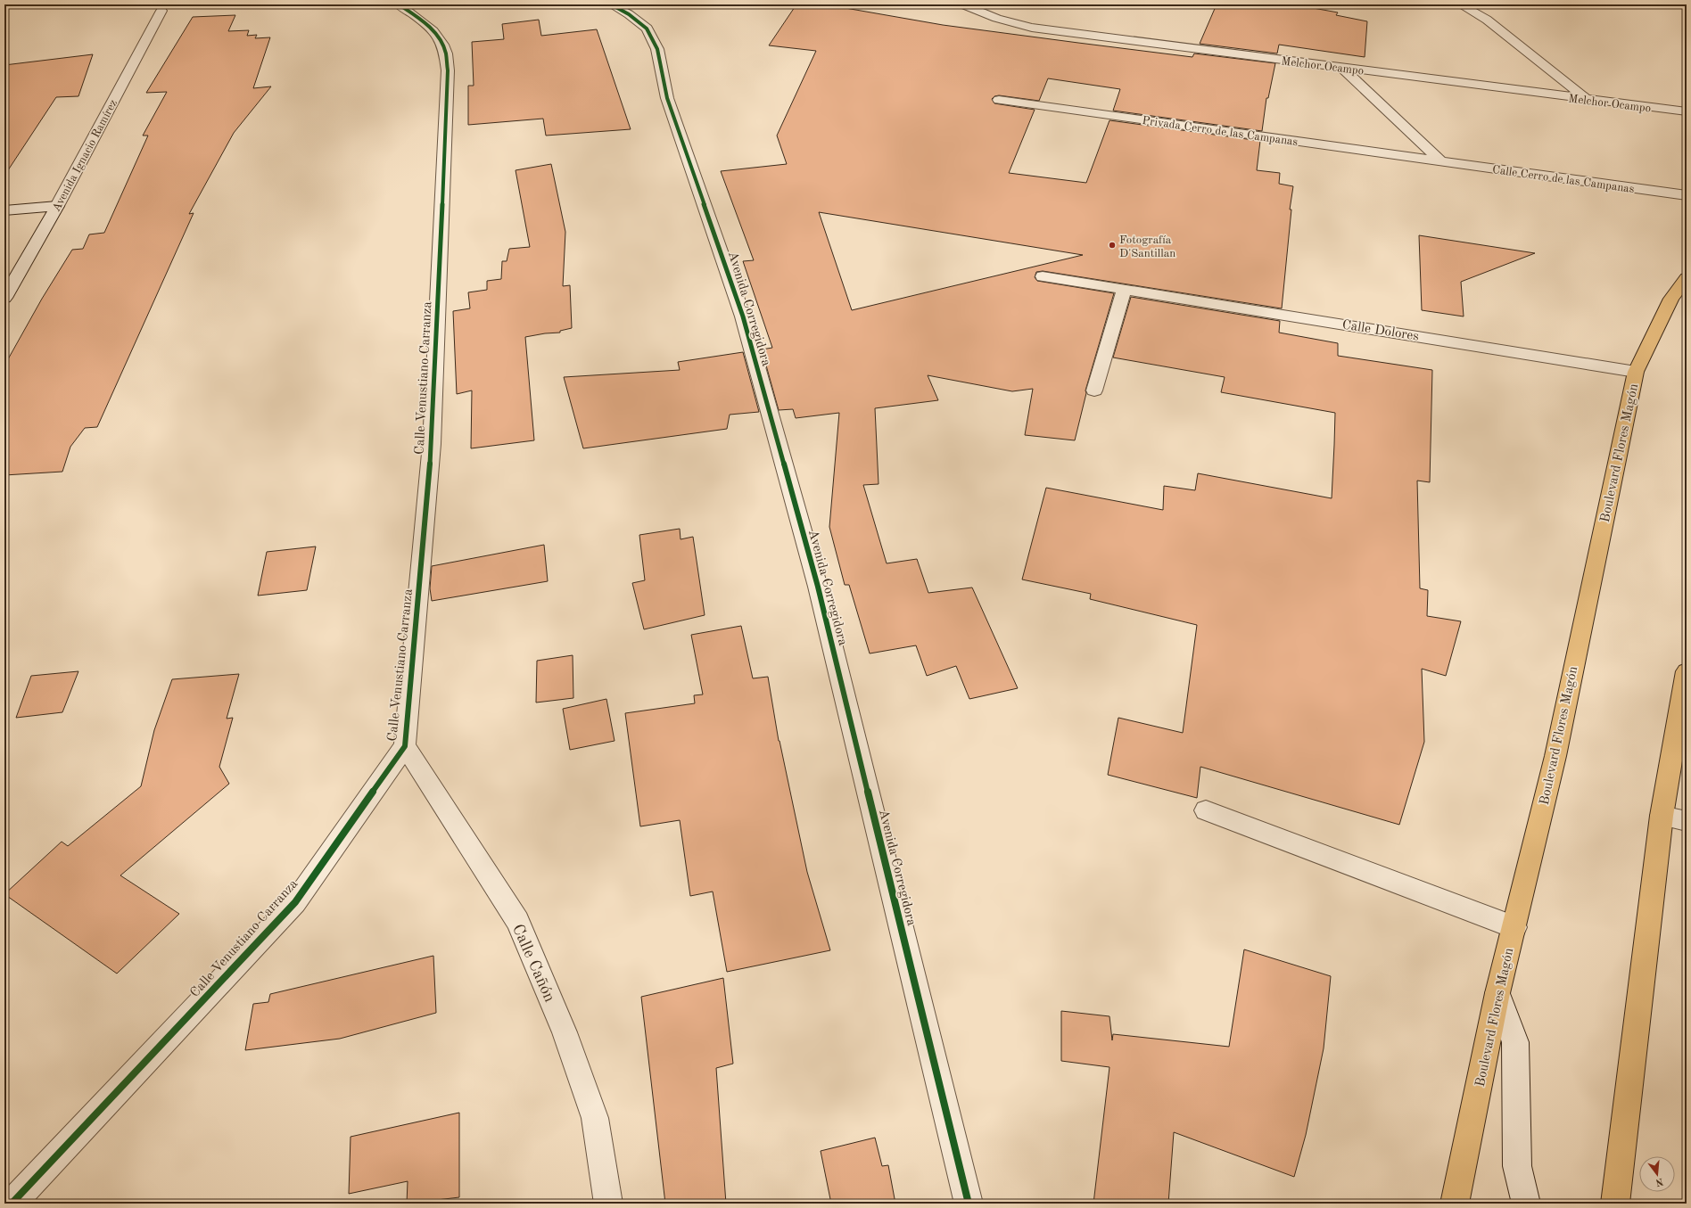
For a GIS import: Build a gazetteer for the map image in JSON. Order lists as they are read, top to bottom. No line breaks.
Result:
{"streets":{"main road":["Boulevard Flores Magón"],"street":["Melchor Ocampo","Privada Cerro de las Campanas","Avenida Ignacio Ramírez","Calle Cerro de las Campanas","Avenida Corregidora","Calle Dolores","Calle Venustiano Carranza","Calle Cañón"]},"crossings":[["Privada Cerro de las Campanas","Calle Cerro de las Campanas"],["Calle Dolores","Boulevard Flores Magón"],["Calle Venustiano Carranza","Calle Cañón"]],"places":["Fotografía D'Santillan"],"north":"bottom"}
